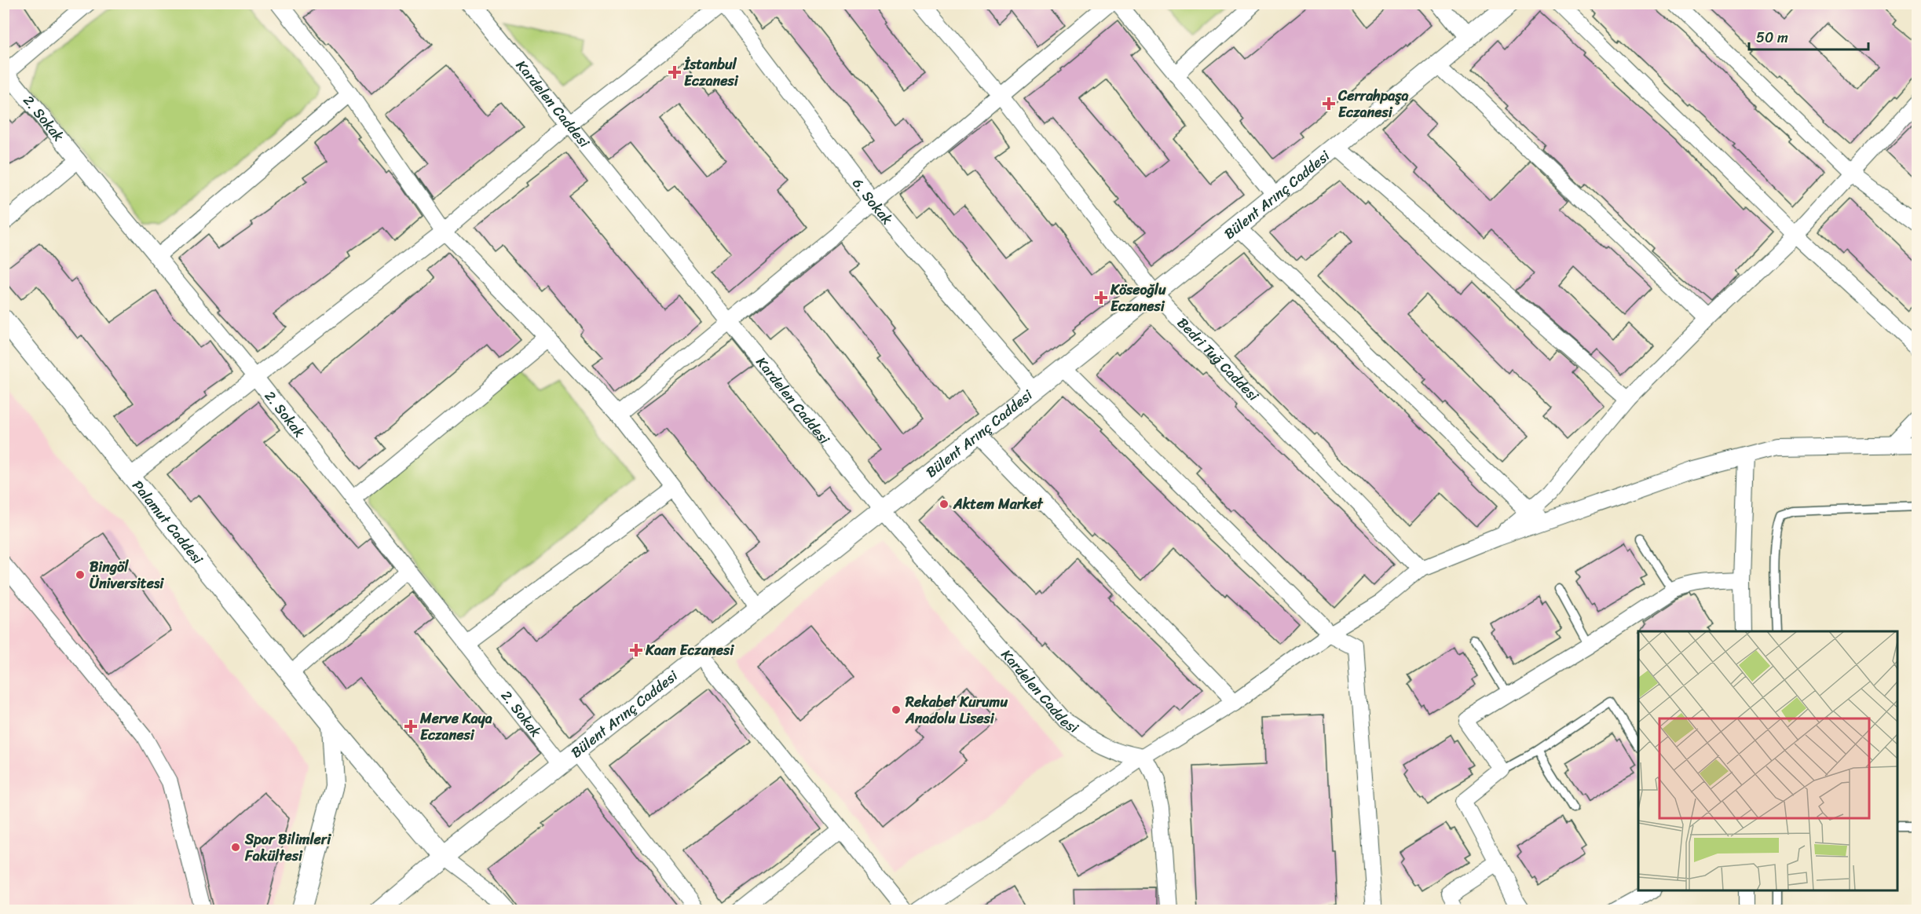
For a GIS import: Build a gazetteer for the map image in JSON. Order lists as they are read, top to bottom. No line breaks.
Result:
{"streets":{"street":["Kardelen Caddesi","2. Sokak","Bülent Arınç Caddesi","6. Sokak","Bedri Tuğ Caddesi","Palamut Caddesi"]},"crossings":[["Kardelen Caddesi","Bülent Arınç Caddesi"],["2. Sokak","Bülent Arınç Caddesi"],["Bülent Arınç Caddesi","6. Sokak"],["Bülent Arınç Caddesi","Bedri Tuğ Caddesi"],["Bülent Arınç Caddesi","Palamut Caddesi"]],"places":{"health":["İstanbul Eczanesi","Cerrahpaşa Eczanesi","Köseoğlu Eczanesi","Kaan Eczanesi","Merve Kaya Eczanesi"],"other":["Aktem Market","Bingöl Üniversitesi","Rekabet Kurumu Anadolu Lisesi","Spor Bilimleri Fakültesi"]},"scale_bar":"50 m"}
